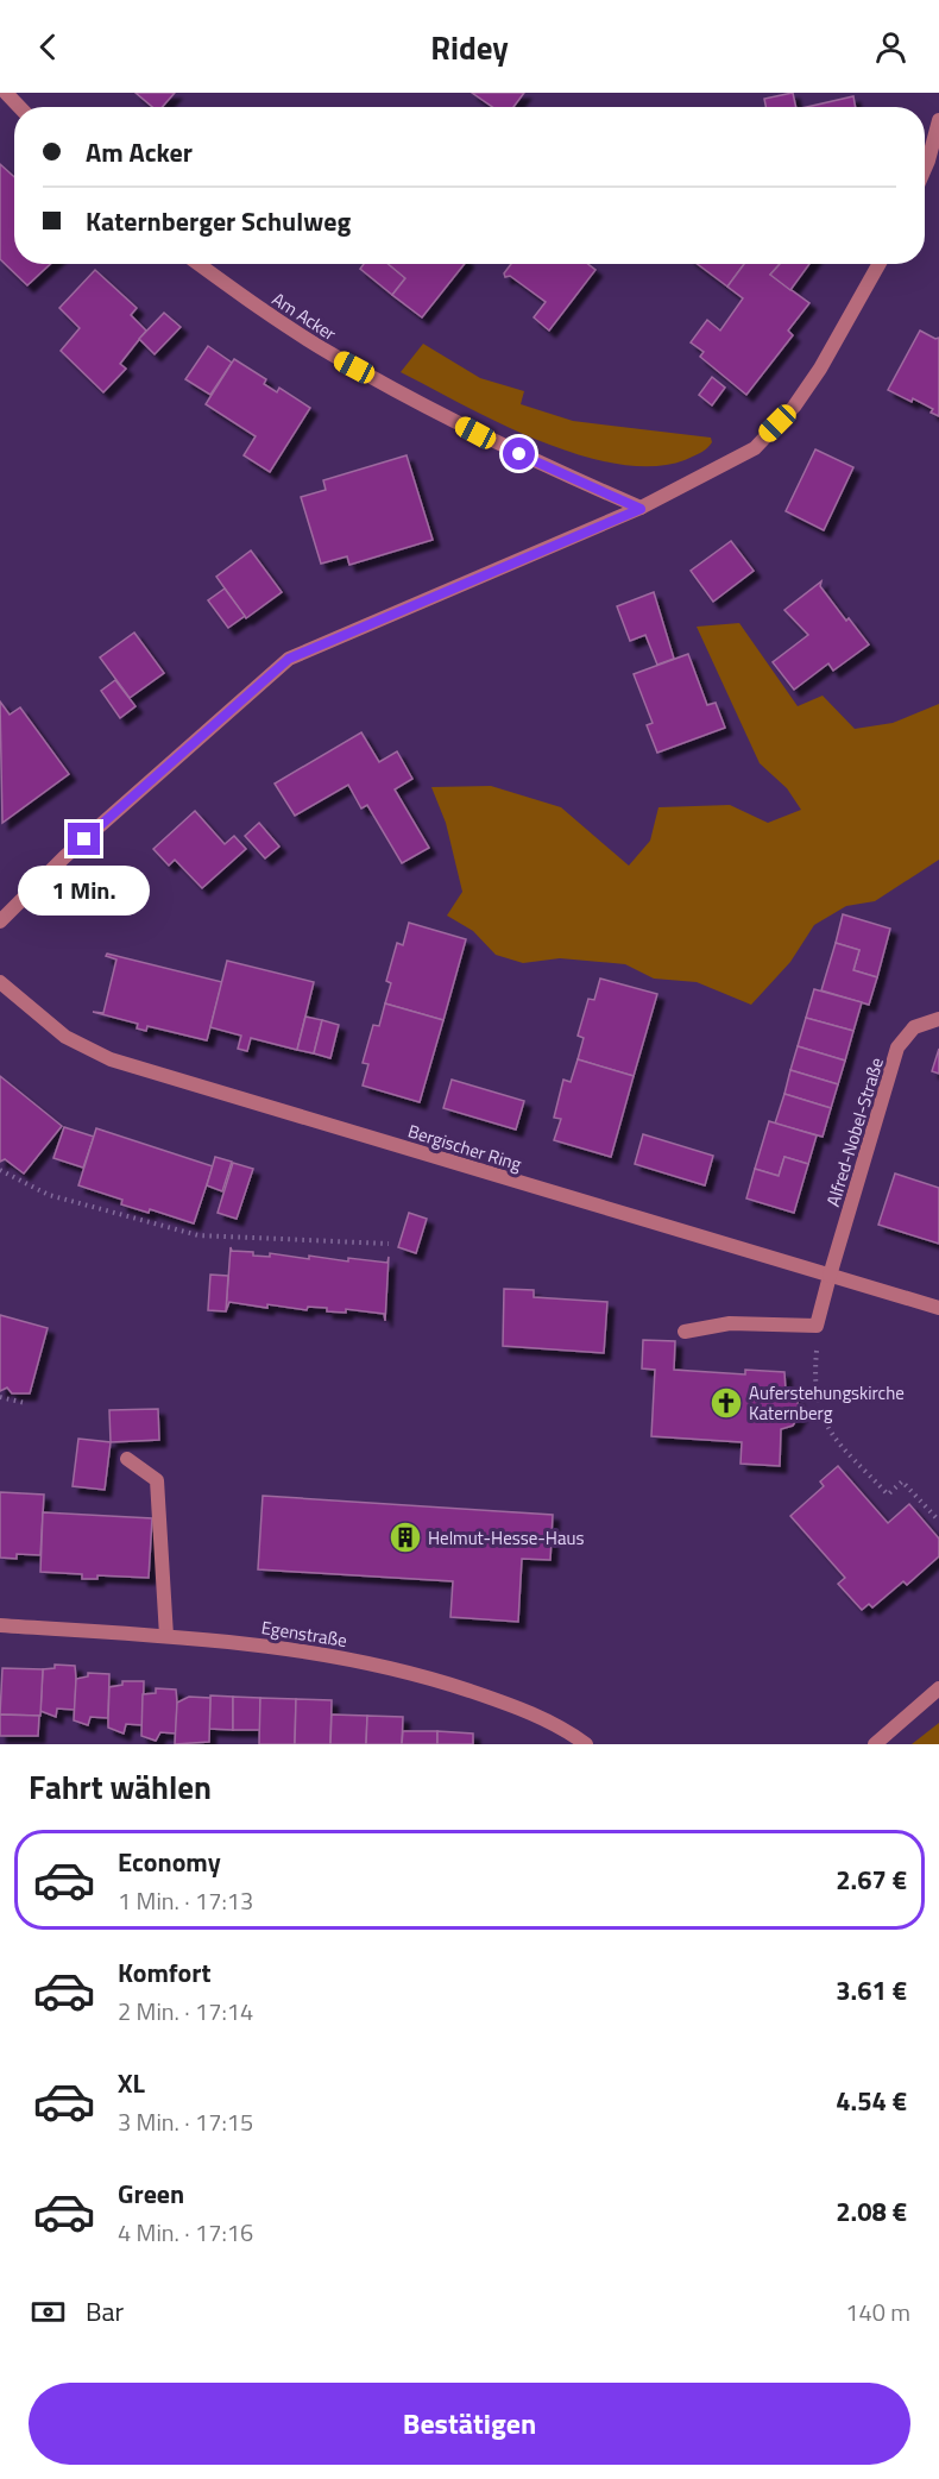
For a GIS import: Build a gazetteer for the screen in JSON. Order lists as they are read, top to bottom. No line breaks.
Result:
{"streets":{"street":["Am Acker","Alfred-Nobel-Straße","Bergischer Ring","Egenstraße"]},"crossings":[["Alfred-Nobel-Straße","Bergischer Ring"]],"places":{"church":["Auferstehungskirche Katernberg"],"building":["Helmut-Hesse-Haus"]},"page":{"header":"Ridey","banner":["Am Acker","Katernberger Schulweg"],"bubble":"1 Min.","heading":"Fahrt wählen","list":[{"name":"Economy","note":"1 Min. · 17:13","value":"2.67 €"},{"name":"Komfort","note":"2 Min. · 17:14","value":"3.61 €"},{"name":"XL","note":"3 Min. · 17:15","value":"4.54 €"},{"name":"Green","note":"4 Min. · 17:16","value":"2.08 €"}],"pay":["Bar","140 m"],"buttons":"Bestätigen"}}
